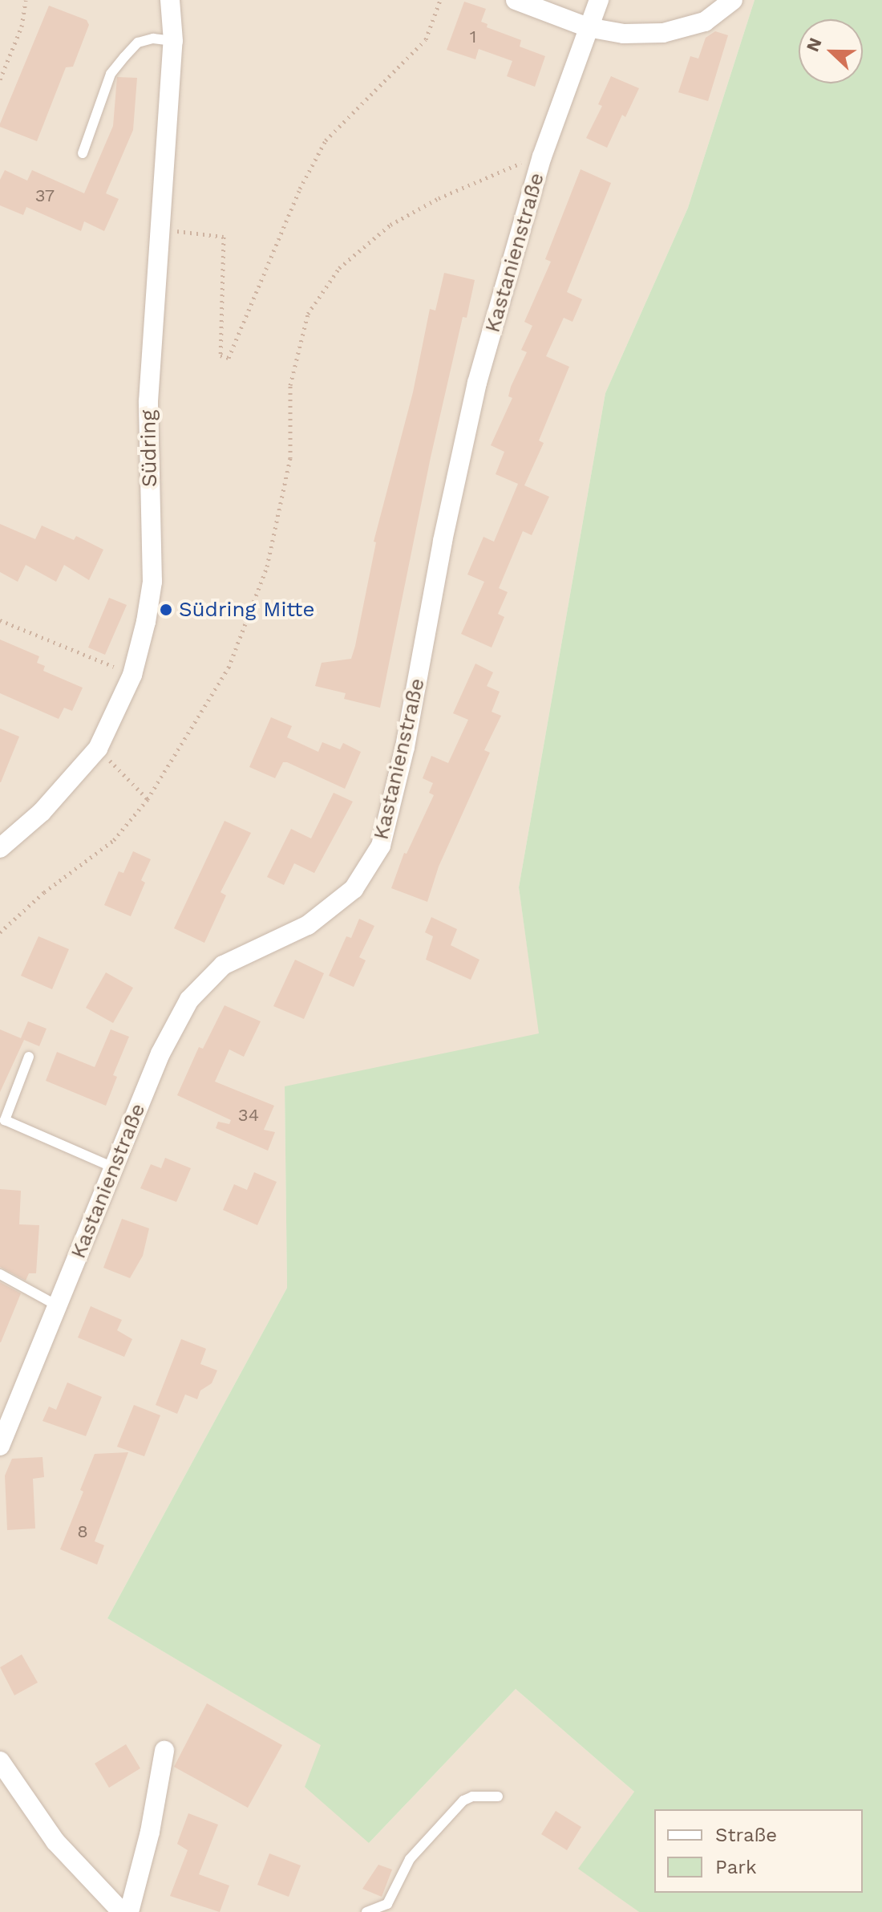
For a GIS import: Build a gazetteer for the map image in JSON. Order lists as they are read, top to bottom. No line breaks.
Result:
{"streets":{"street":["Kastanienstraße","Südring"]},"places":["Südring Mitte"],"house_numbers":["1","37","34","8"],"legend":["Straße","Park"],"north":"left"}
